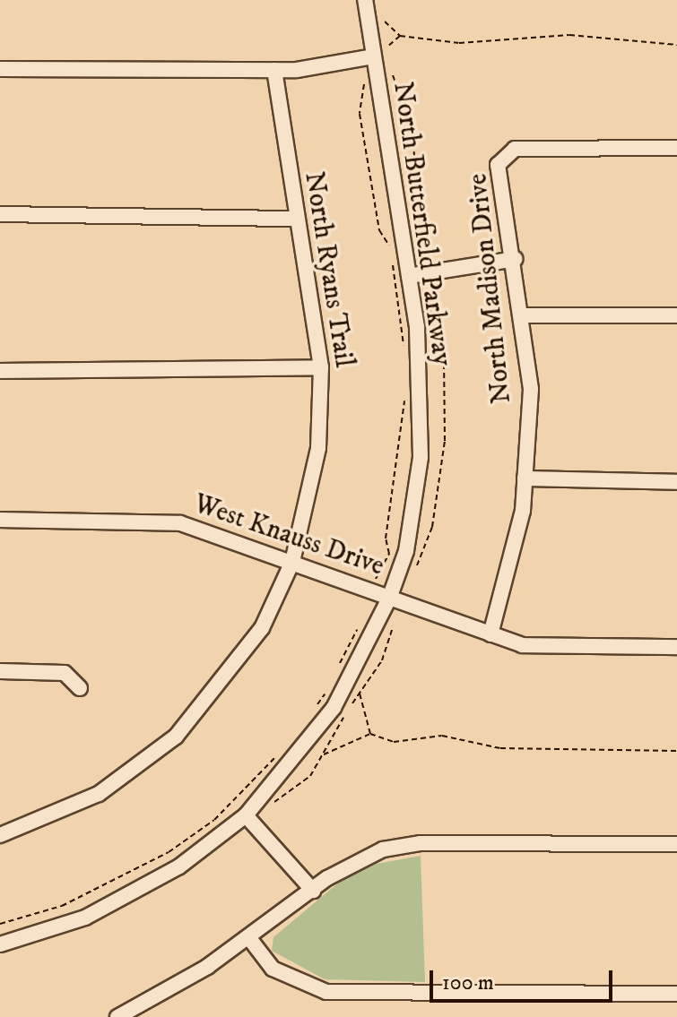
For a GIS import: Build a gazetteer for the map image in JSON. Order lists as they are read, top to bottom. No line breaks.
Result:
{"streets":{"street":["North Butterfield Parkway","North Ryans Trail","North Madison Drive","West Knauss Drive"]},"crossings":[["North Butterfield Parkway","West Knauss Drive"],["North Ryans Trail","West Knauss Drive"],["North Madison Drive","West Knauss Drive"]],"scale_bar":"100 m"}
